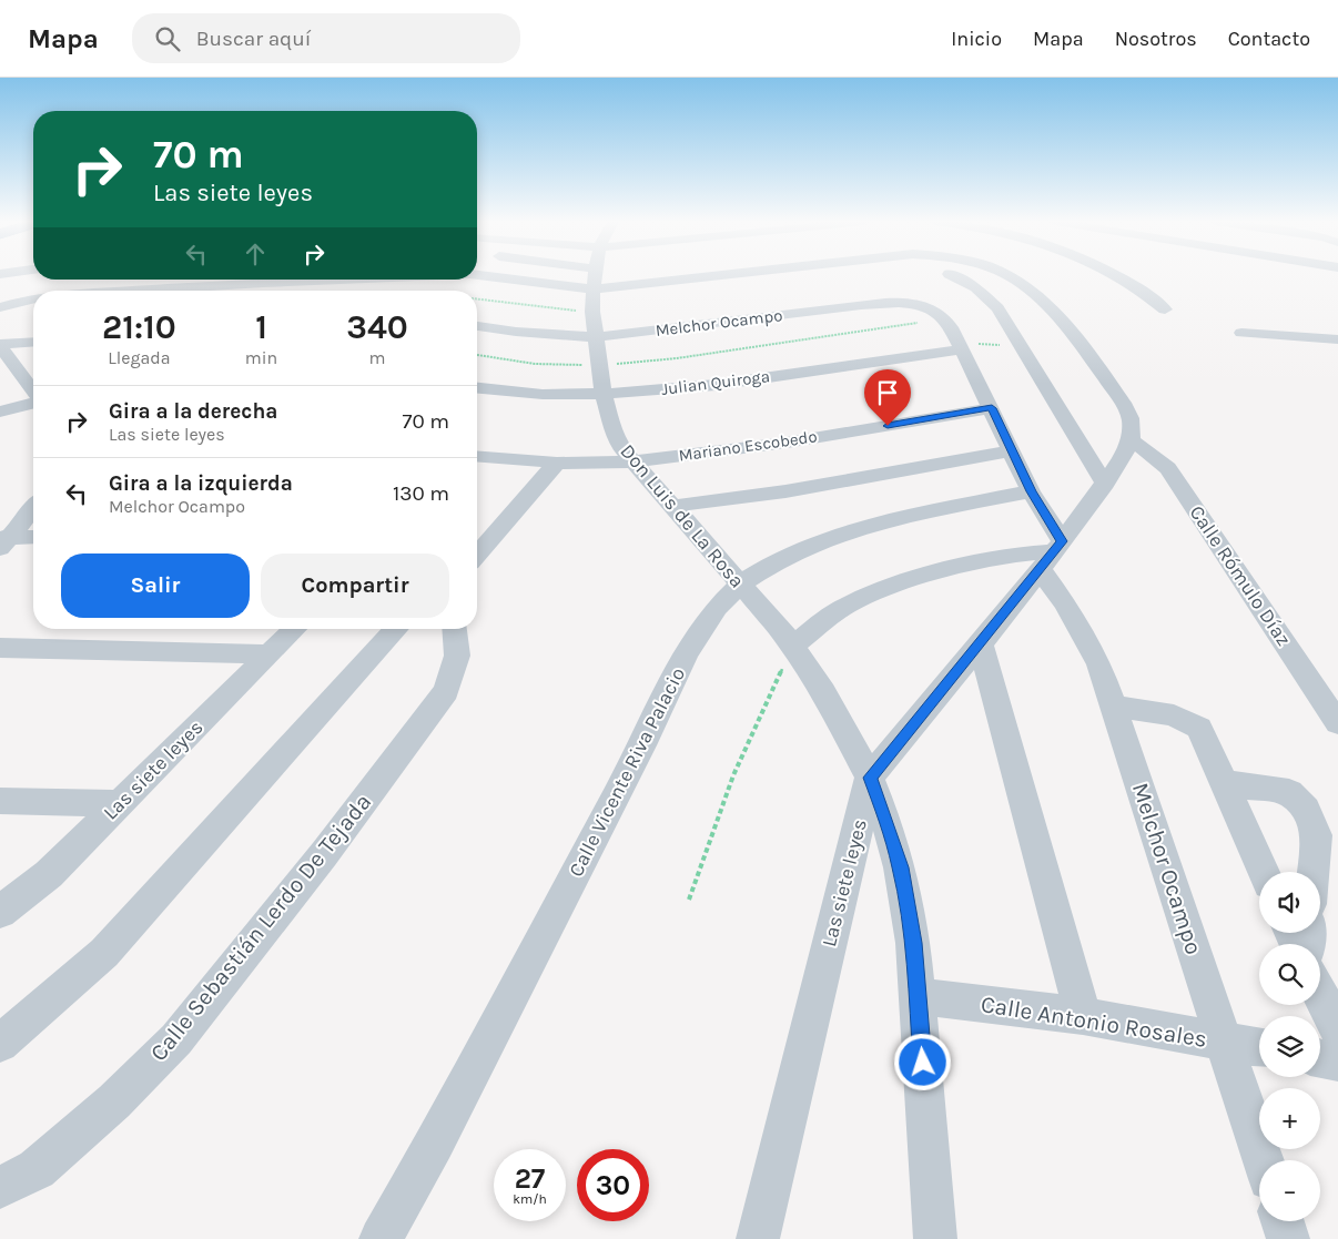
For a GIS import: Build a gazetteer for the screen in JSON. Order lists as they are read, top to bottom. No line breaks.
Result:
{"streets":{"street":["Melchor Ocampo","Julian Quiroga","Mariano Escobedo","Don Luis de La Rosa","Calle Rómulo Díaz","Las siete leyes","Calle Vicente Riva Palacio","Calle Sebastián Lerdo De Tejada","Calle Antonio Rosales"]},"crossings":[["Melchor Ocampo","Julian Quiroga"],["Melchor Ocampo","Mariano Escobedo"],["Melchor Ocampo","Don Luis de La Rosa"],["Melchor Ocampo","Las siete leyes"],["Melchor Ocampo","Calle Vicente Riva Palacio"],["Melchor Ocampo","Calle Antonio Rosales"],["Julian Quiroga","Don Luis de La Rosa"],["Mariano Escobedo","Don Luis de La Rosa"],["Don Luis de La Rosa","Las siete leyes"],["Don Luis de La Rosa","Calle Vicente Riva Palacio"],["Calle Rómulo Díaz","Las siete leyes"]],"page":{"header":"Mapa","search":"Buscar aquí","nav":["Inicio","Mapa","Nosotros","Contacto"],"turn":["70 m","Las siete leyes"],"eta":["21:10","Llegada","1","min","340","m"],"list":[{"name":"Gira a la derecha","note":"Las siete leyes","value":"70 m"},{"name":"Gira a la izquierda","note":"Melchor Ocampo","value":"130 m"}],"buttons":["Salir","Compartir"],"map_buttons":["+","−"],"speed":"27 km/h","limit":"30"}}
